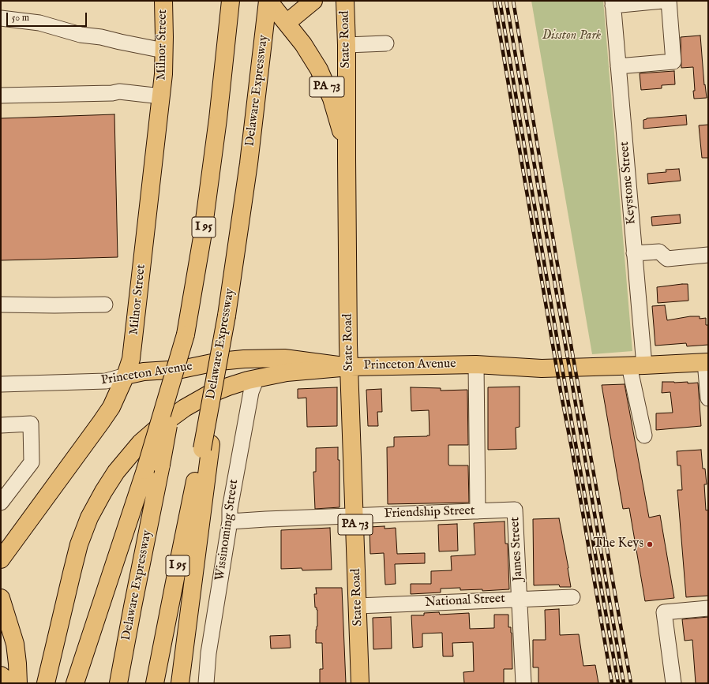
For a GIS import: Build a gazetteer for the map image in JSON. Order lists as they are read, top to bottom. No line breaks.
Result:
{"streets":{"main road":["State Road","Milnor Street","PA 73","Delaware Expressway","I 95","Princeton Avenue"],"street":["Keystone Street","Friendship Street","Wissinoming Street","James Street","National Street"]},"crossings":[["State Road","PA 73"],["State Road","Princeton Avenue"],["State Road","Friendship Street"],["State Road","National Street"],["Milnor Street","Princeton Avenue"],["PA 73","Delaware Expressway"],["Keystone Street","Princeton Avenue"],["Friendship Street","Wissinoming Street"],["Friendship Street","James Street"],["James Street","National Street"]],"parks":["Disston Park"],"places":["The Keys"],"scale_bar":"50 m"}
